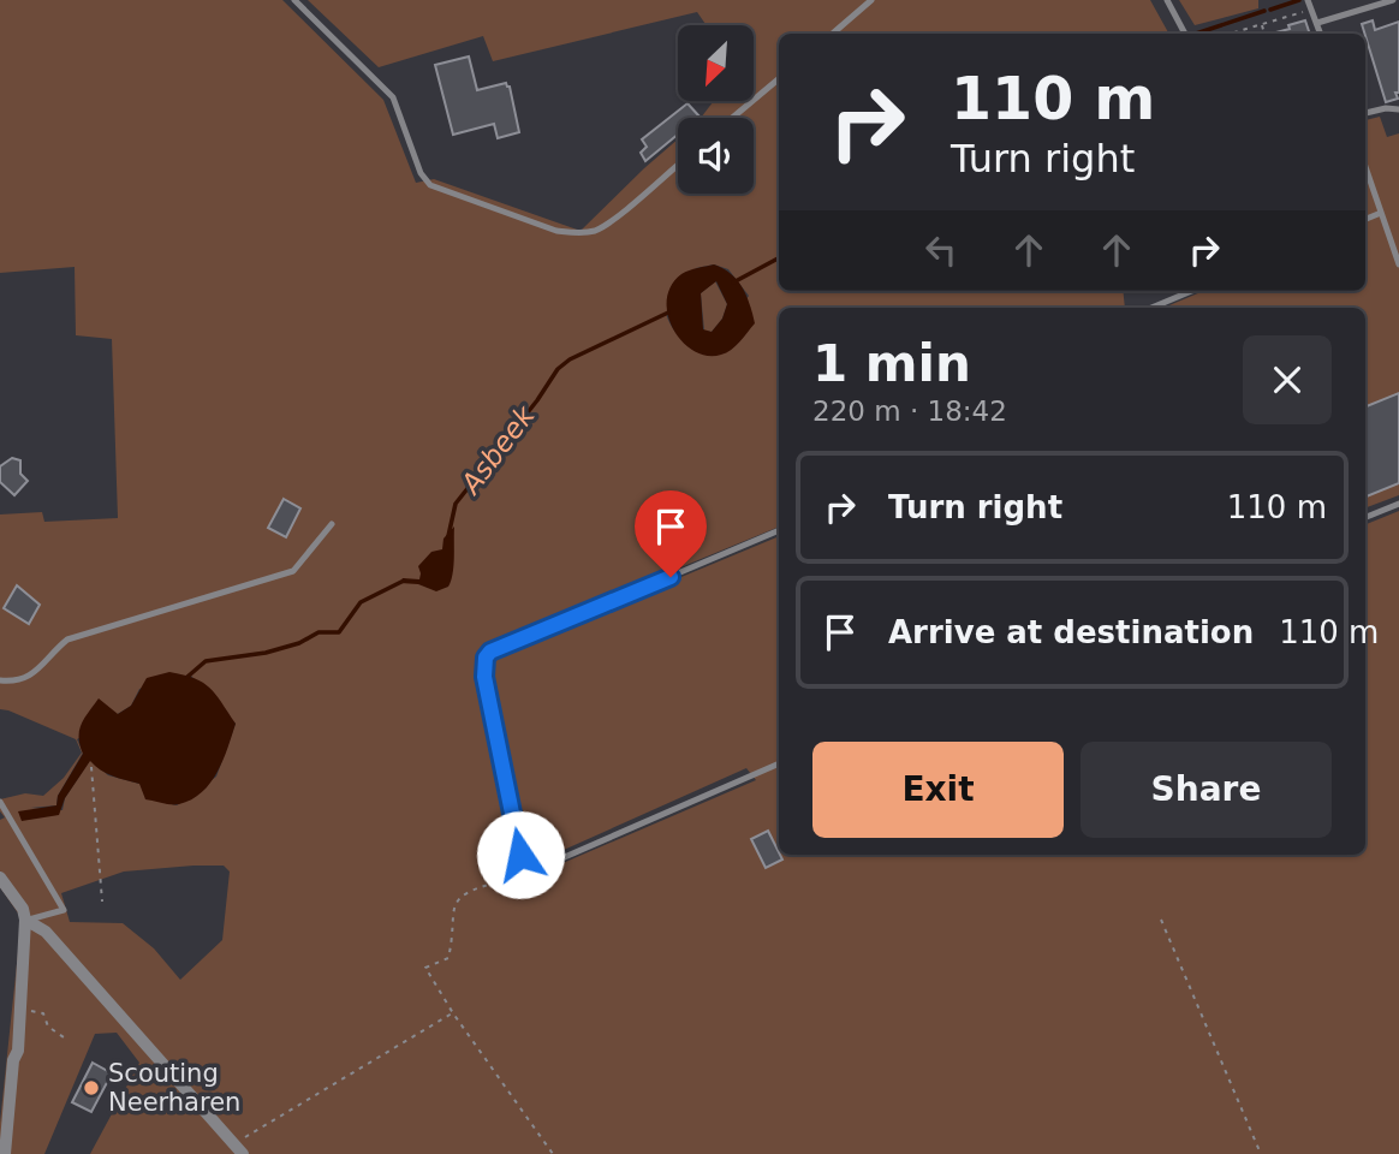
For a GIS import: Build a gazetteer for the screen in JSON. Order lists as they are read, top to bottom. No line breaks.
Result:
{"water":["Asbeek"],"places":["Scouting Neerharen"],"north":"bottom left","page":{"turn":["110 m","Turn right"],"heading":["1 min","220 m · 18:42"],"list":[{"name":"Turn right","value":"110 m"},{"name":"Arrive at destination","value":"110 m"}],"buttons":["Exit","Share"]}}
